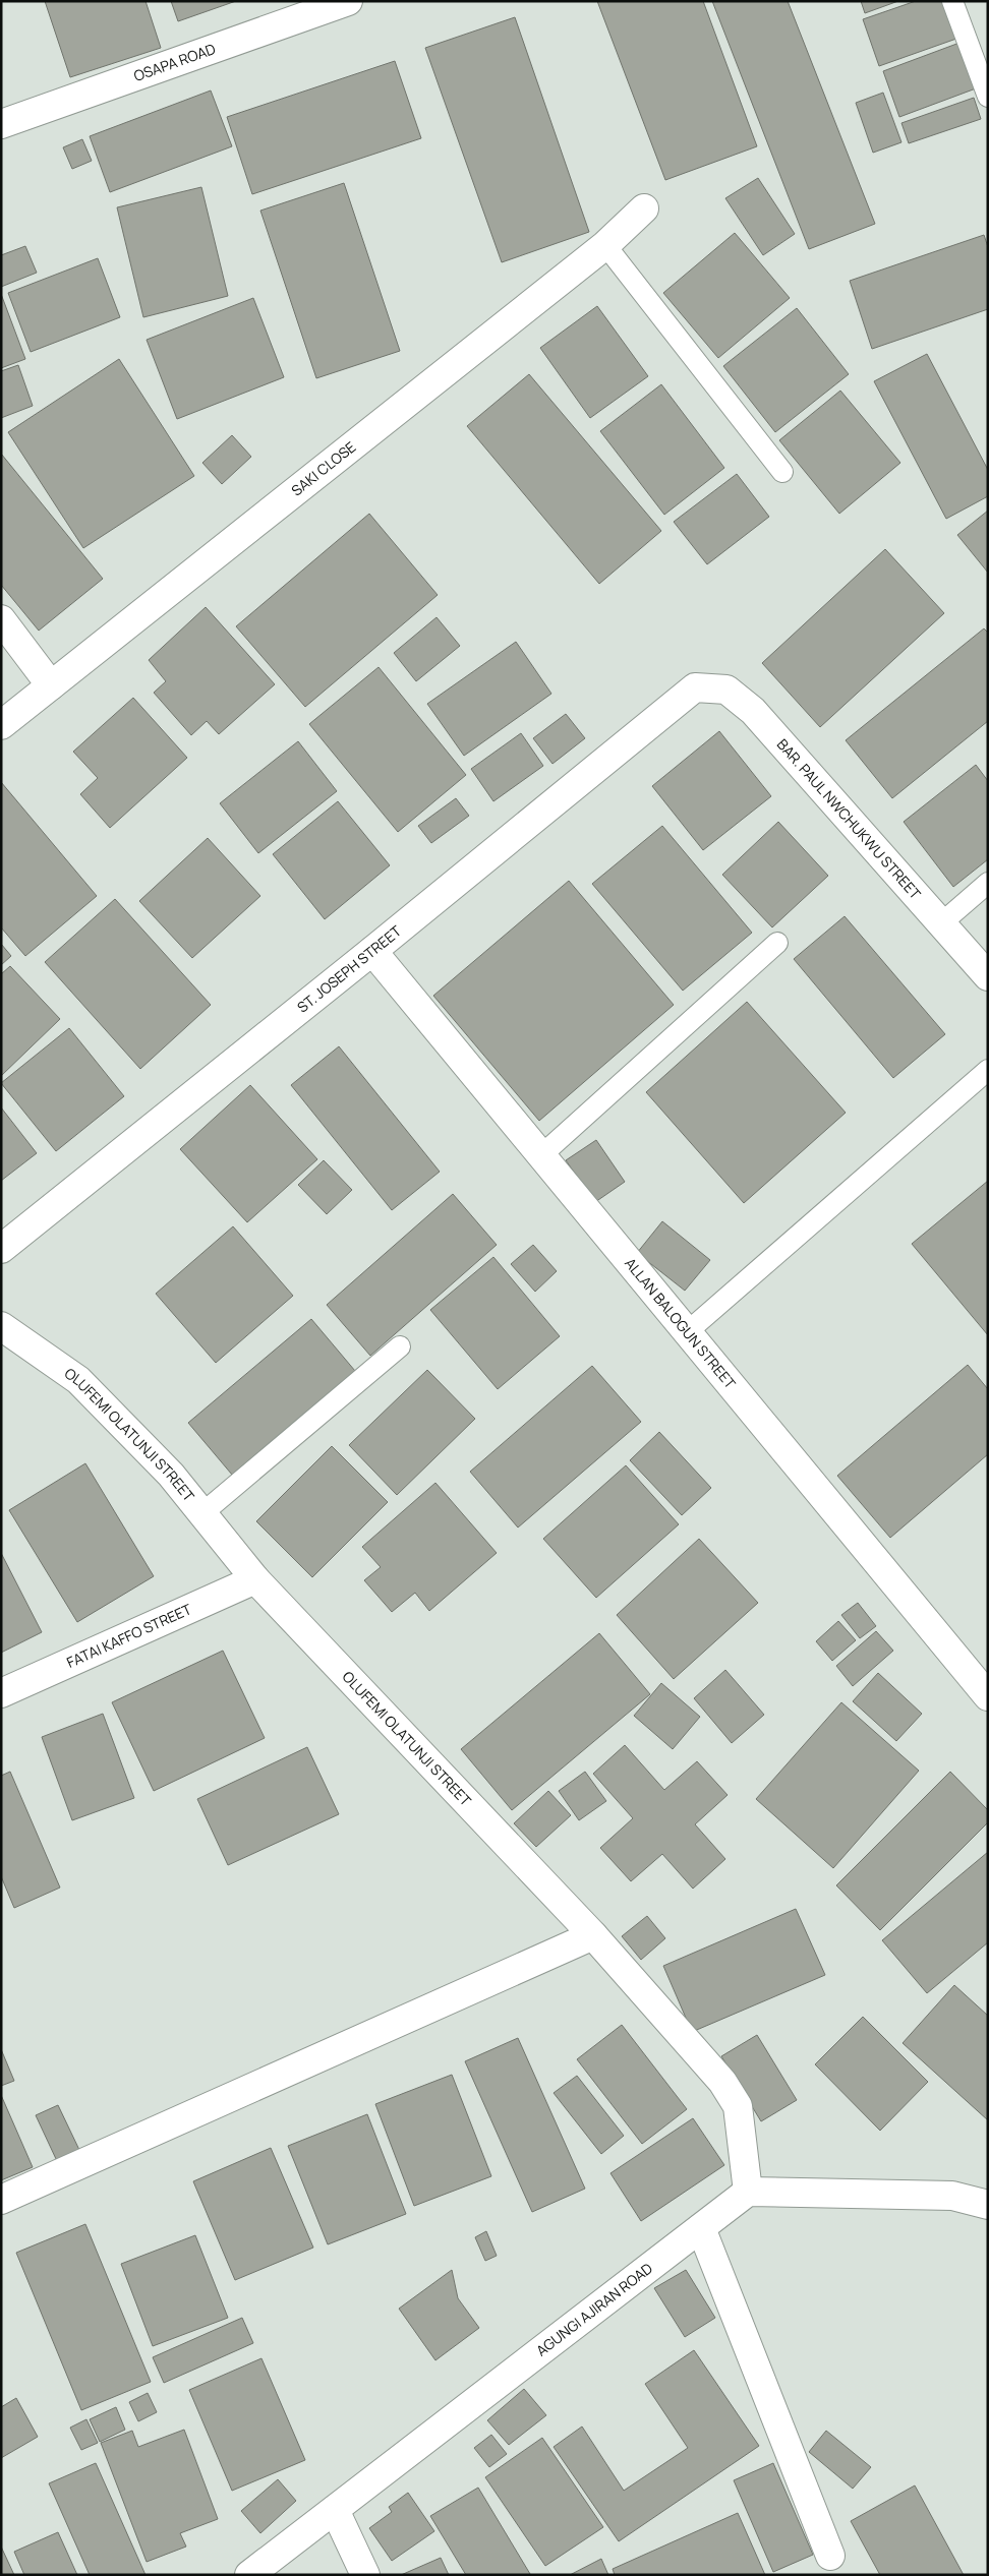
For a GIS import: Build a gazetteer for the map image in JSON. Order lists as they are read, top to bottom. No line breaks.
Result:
{"streets":{"street":["OSAPA ROAD","SAKI CLOSE","BAR. PAUL NWCHUKWU STREET","ST. JOSEPH STREET","ALLAN BALOGUN STREET","OLUFEMI OLATUNJI STREET","FATAI KAFFO STREET","AGUNGI AJIRAN ROAD"]},"crossings":[["BAR. PAUL NWCHUKWU STREET","ST. JOSEPH STREET"],["ST. JOSEPH STREET","ALLAN BALOGUN STREET"],["OLUFEMI OLATUNJI STREET","FATAI KAFFO STREET"],["OLUFEMI OLATUNJI STREET","AGUNGI AJIRAN ROAD"]]}
